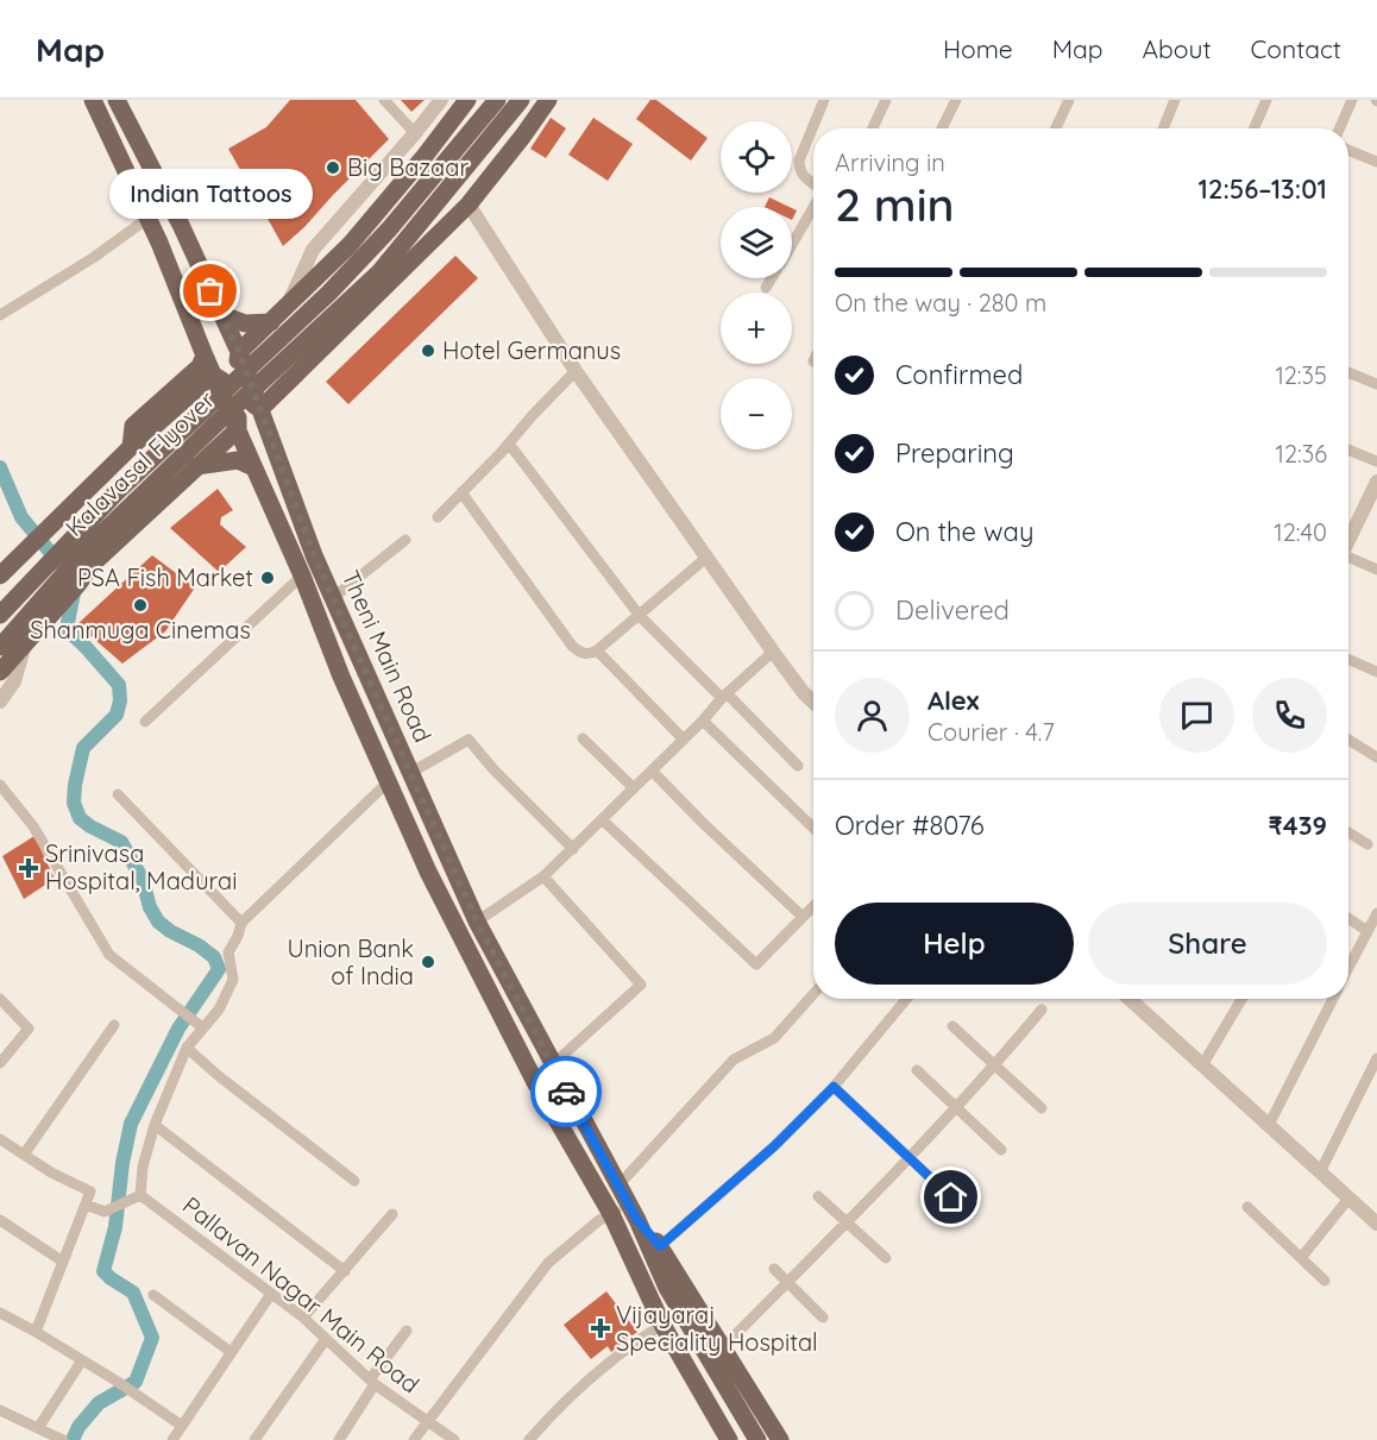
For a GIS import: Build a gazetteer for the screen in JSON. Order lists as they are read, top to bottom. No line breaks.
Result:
{"streets":{"main road":["Kalavasal Flyover","Theni Main Road"],"street":["Pallavan Nagar Main Road"]},"places":{"other":["Big Bazaar","Indian Tattoos","Hotel Germanus","PSA Fish Market","Shanmuga Cinemas","Union Bank of India"],"health":["Srinivasa Hospital, Madurai","Vijayaraj Speciality Hospital"]},"page":{"header":"Map","nav":["Home","Map","About","Contact"],"map_buttons":["+","−"],"heading":["2 min","Arriving in","12:56–13:01"],"panel":["Alex","Courier · 4.7","Order #8076","₹439"],"bubble":"Indian Tattoos","bar":"On the way · 280 m","list":[["Confirmed","12:35"],["Preparing","12:36"],["On the way","12:40"],"Delivered"],"buttons":["Help","Share"]}}
